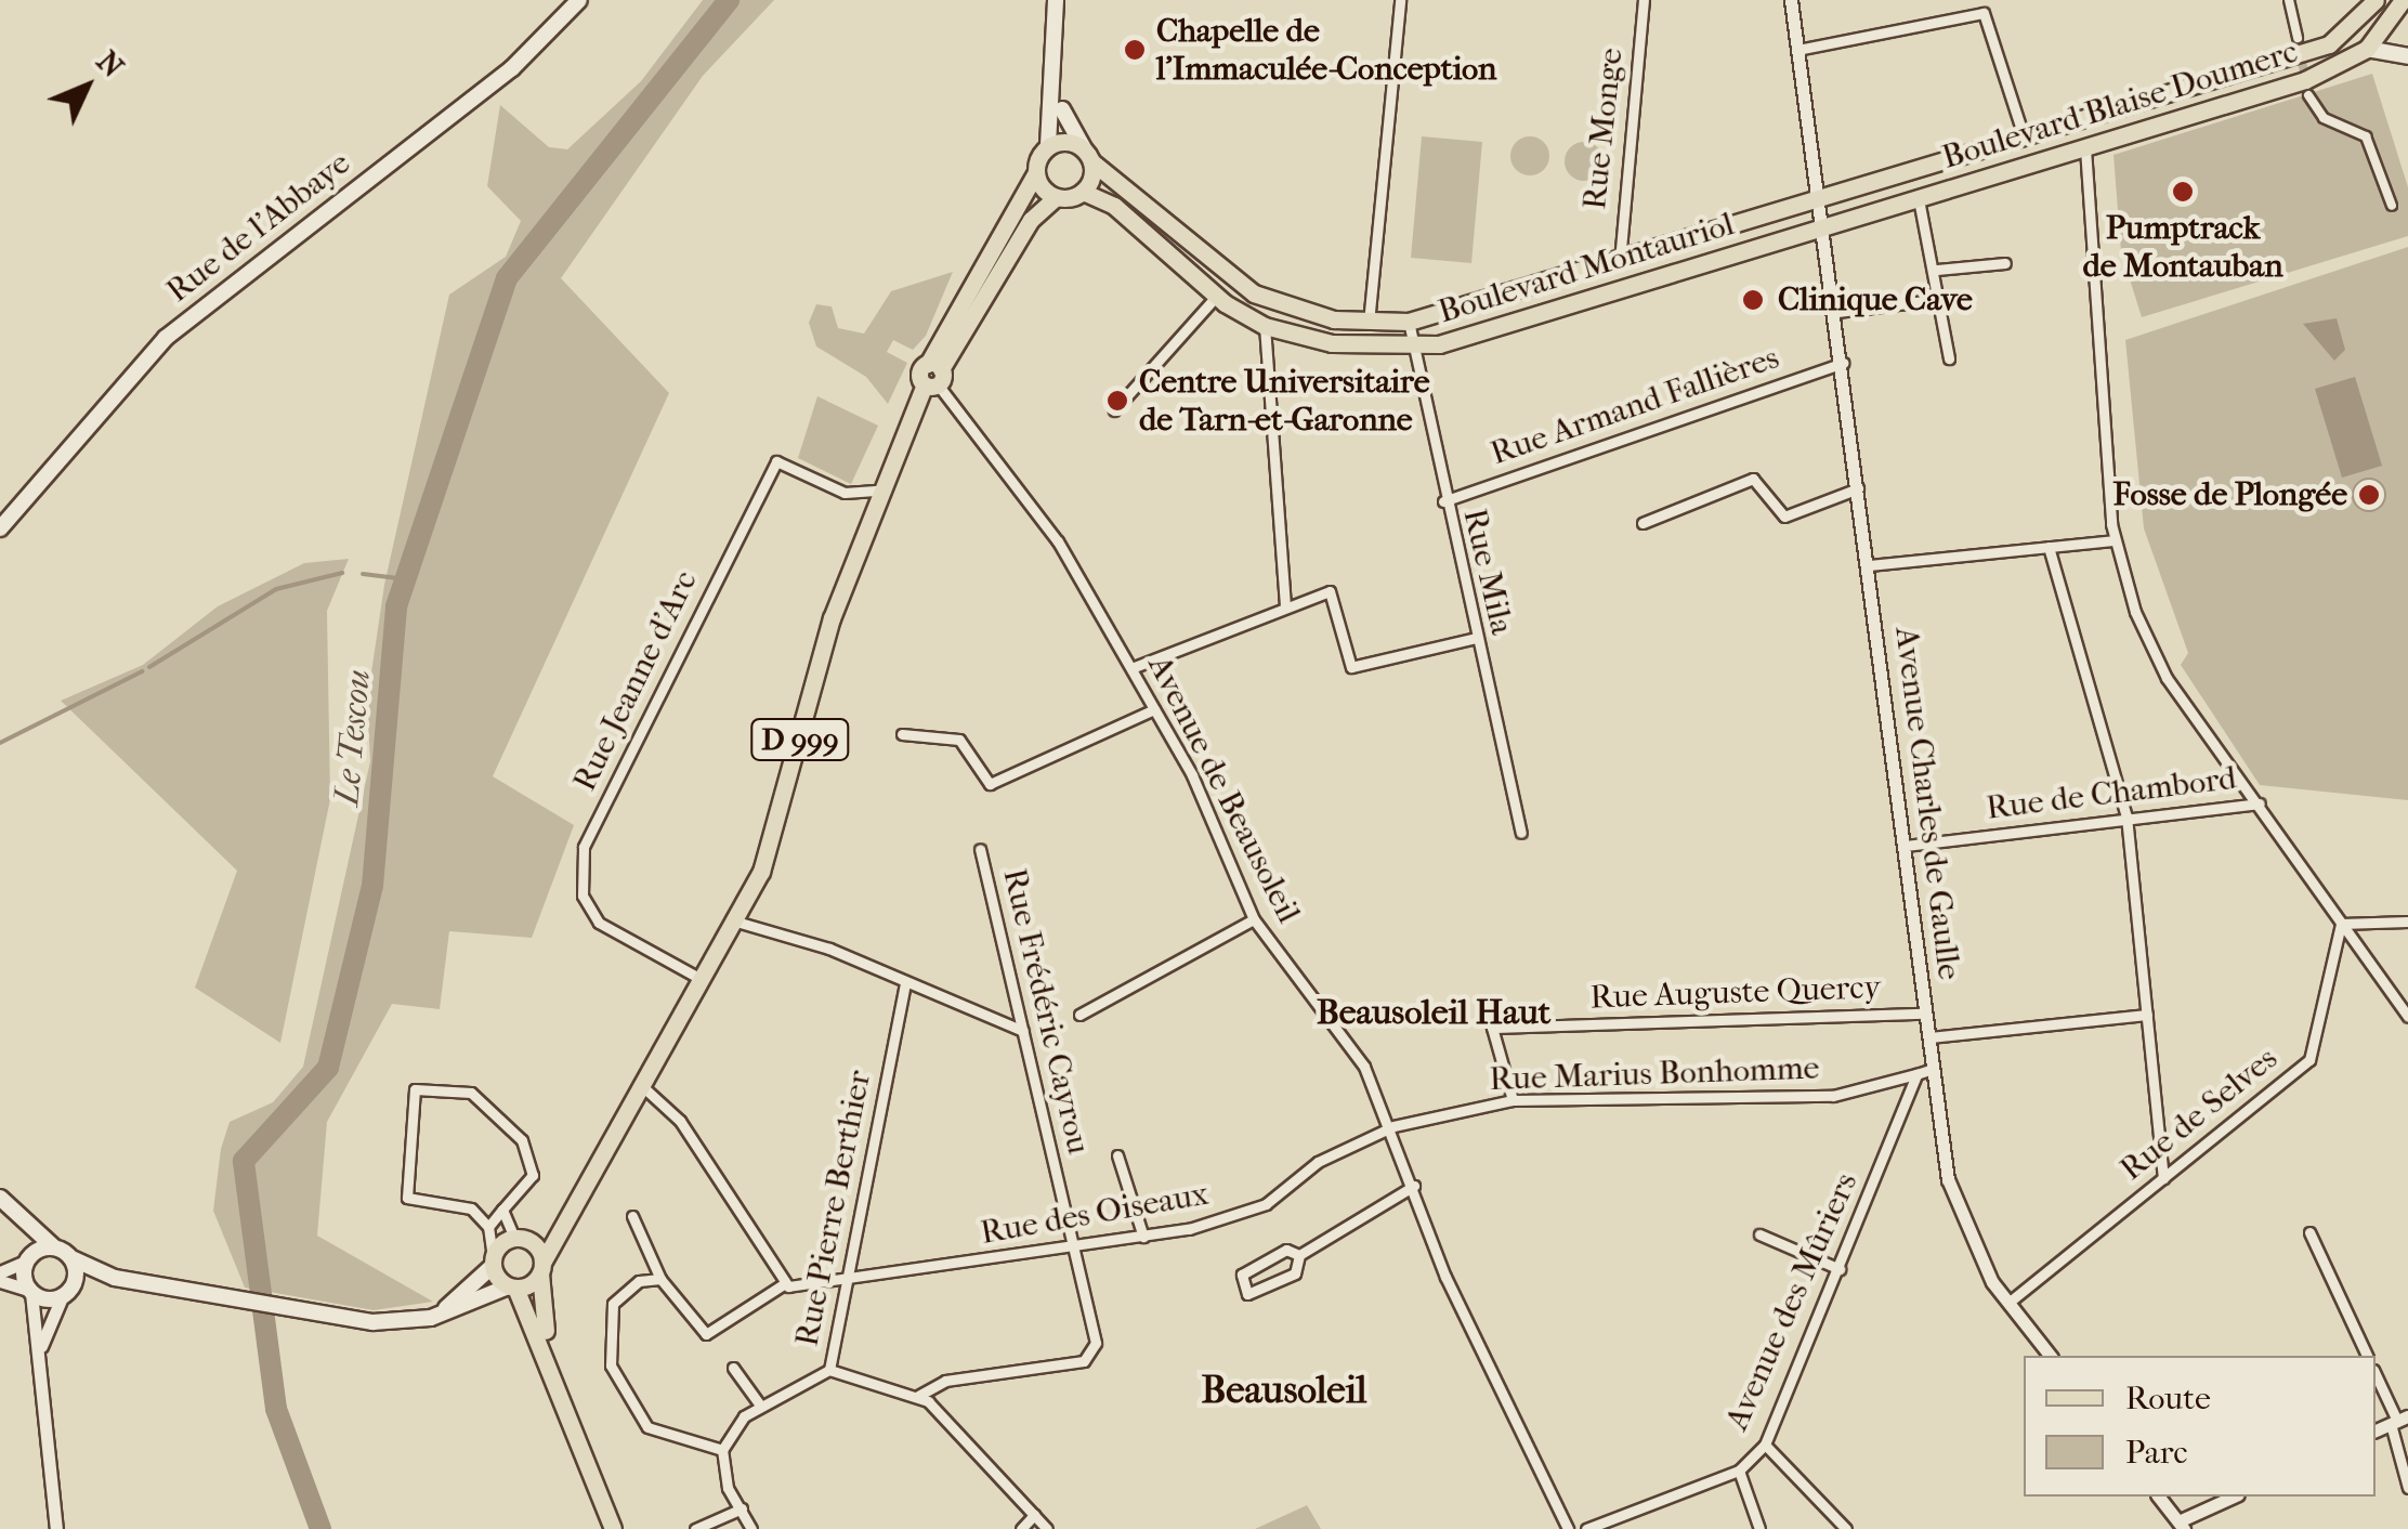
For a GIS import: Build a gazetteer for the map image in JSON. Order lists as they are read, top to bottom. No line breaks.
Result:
{"streets":{"main road":["Boulevard Blaise Doumerc","Rue de l'Abbaye","Boulevard Montauriol","D 999"],"street":["Rue Monge","Rue Armand Fallières","Rue Mila","Rue Jeanne d'Arc","Avenue de Beausoleil","Rue de Chambord","Avenue Charles de Gaulle","Rue Auguste Quercy","Rue Frédéric Cayrou","Rue Marius Bonhomme","Rue de Selves","Rue Pierre Berthier","Rue des Oiseaux","Avenue des Mûriers"]},"crossings":[["Boulevard Blaise Doumerc","Boulevard Montauriol"],["Boulevard Blaise Doumerc","Avenue Charles de Gaulle"],["Rue Monge","Boulevard Montauriol"],["Boulevard Montauriol","Rue Mila"],["Boulevard Montauriol","Avenue Charles de Gaulle"],["Rue Armand Fallières","Rue Mila"],["Rue Armand Fallières","Avenue Charles de Gaulle"],["Rue Jeanne d'Arc","D 999"],["D 999","Avenue de Beausoleil"],["Avenue de Beausoleil","Rue Marius Bonhomme"],["Avenue de Beausoleil","Rue des Oiseaux"],["Rue de Chambord","Avenue Charles de Gaulle"],["Avenue Charles de Gaulle","Rue Auguste Quercy"],["Avenue Charles de Gaulle","Rue de Selves"],["Rue Auguste Quercy","Rue Marius Bonhomme"],["Rue Frédéric Cayrou","Rue des Oiseaux"],["Rue Marius Bonhomme","Rue des Oiseaux"],["Rue Marius Bonhomme","Avenue des Mûriers"],["Rue Pierre Berthier","Rue des Oiseaux"]],"districts":["Beausoleil Haut","Beausoleil"],"water":["Le Tescou"],"places":["Chapelle de l'Immaculée-Conception","Pumptrack de Montauban","Clinique Cave","Centre Universitaire de Tarn-et-Garonne","Fosse de Plongée"],"legend":["Route","Parc"],"north":"top right"}
